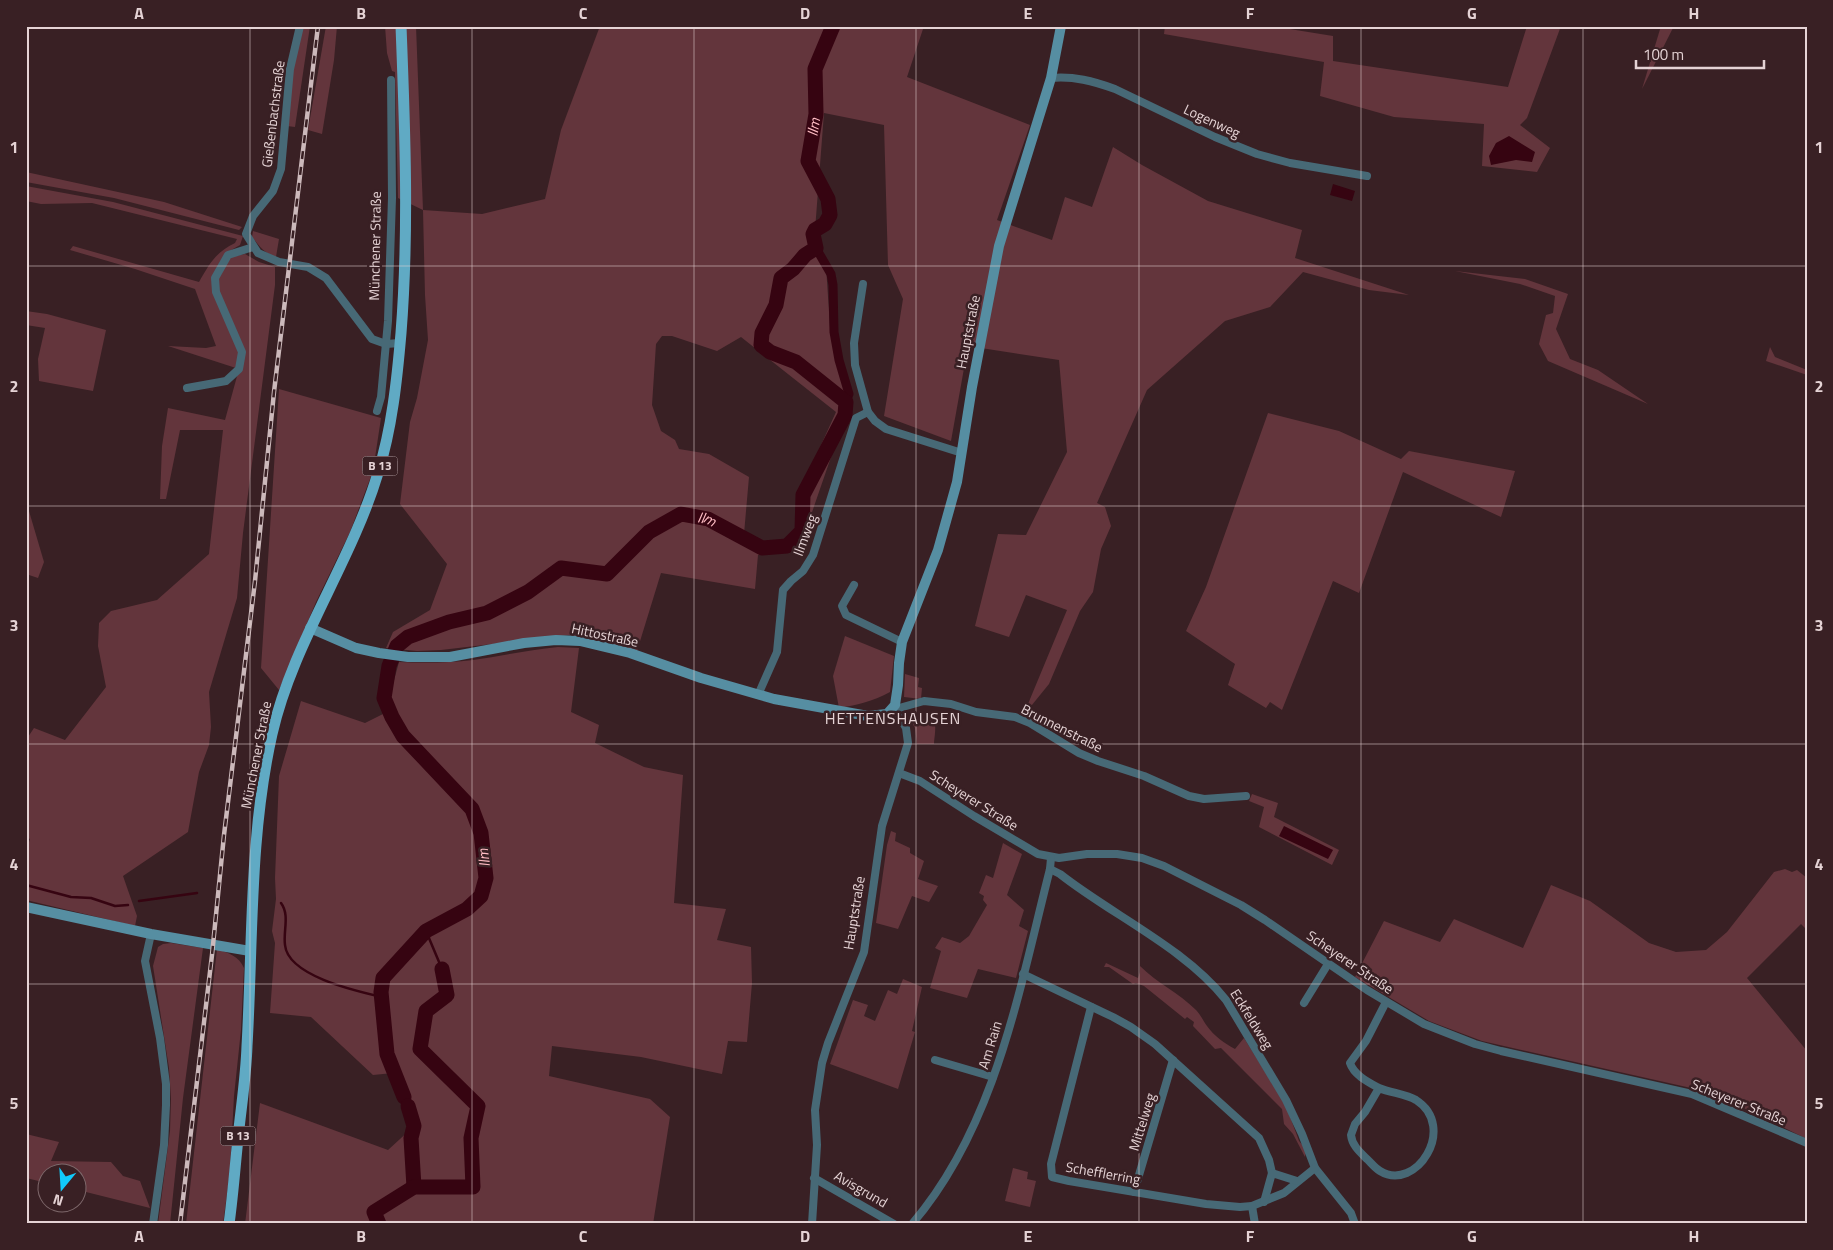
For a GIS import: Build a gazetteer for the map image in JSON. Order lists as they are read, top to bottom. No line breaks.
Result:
{"streets":{"main road":["Münchener Straße","B 13"],"street":["Gießenbachstraße","Logenweg","Hauptstraße","Ilmweg","Hittostraße","Brunnenstraße","Scheyerer Straße","Eckfeldweg","Am Rain","Mittelweg","Schefflerring","Avisgrund"]},"crossings":[["Logenweg","Hauptstraße"],["Münchener Straße","B 13"],["Münchener Straße","Hittostraße"],["Hauptstraße","Hittostraße"],["Hauptstraße","Brunnenstraße"],["Hauptstraße","Scheyerer Straße"],["Hauptstraße","Avisgrund"],["Ilmweg","Hittostraße"],["Hittostraße","Brunnenstraße"],["Scheyerer Straße","Am Rain"],["Eckfeldweg","Am Rain"],["Eckfeldweg","Schefflerring"],["Mittelweg","Schefflerring"]],"districts":["HETTENSHAUSEN"],"water":["Ilm"],"scale_bar":"100 m","north":"bottom","grid":{"columns":["A","B","C","D","E","F","G","H"],"rows":["1","2","3","4","5"]}}
